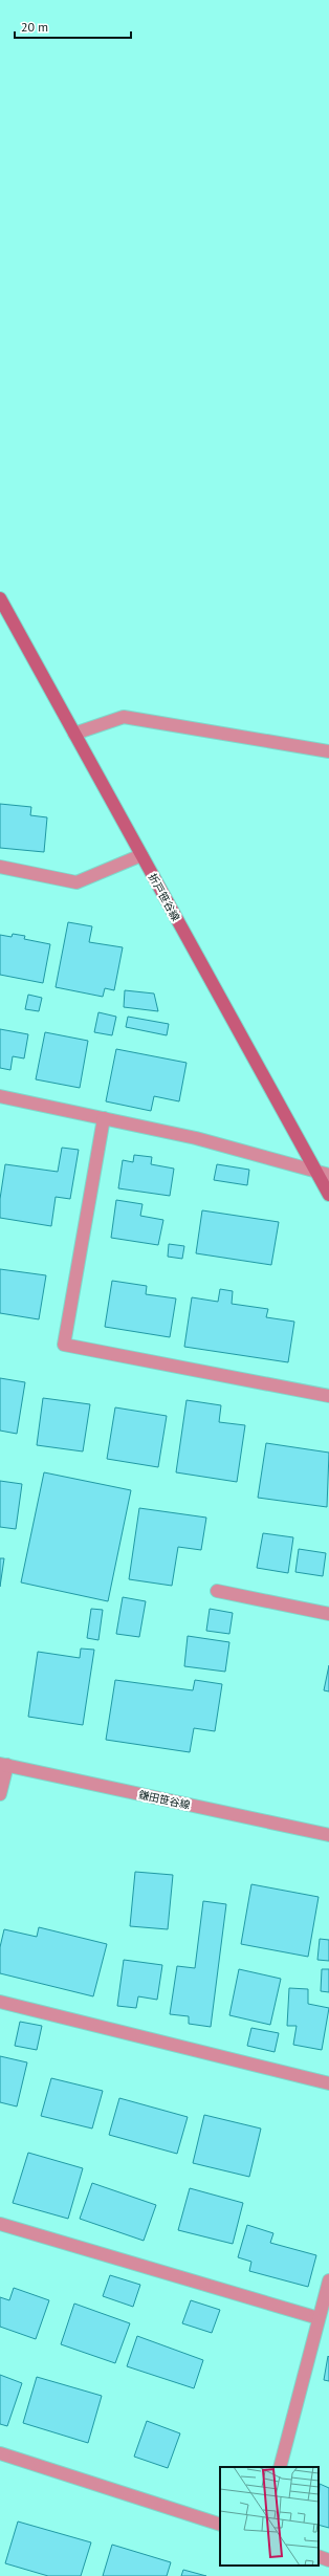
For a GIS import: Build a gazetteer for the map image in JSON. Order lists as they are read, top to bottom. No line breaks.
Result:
{"streets":{"main road":["折戸笹谷線"],"street":["鎌田笹谷線"]},"scale_bar":"20 m"}
